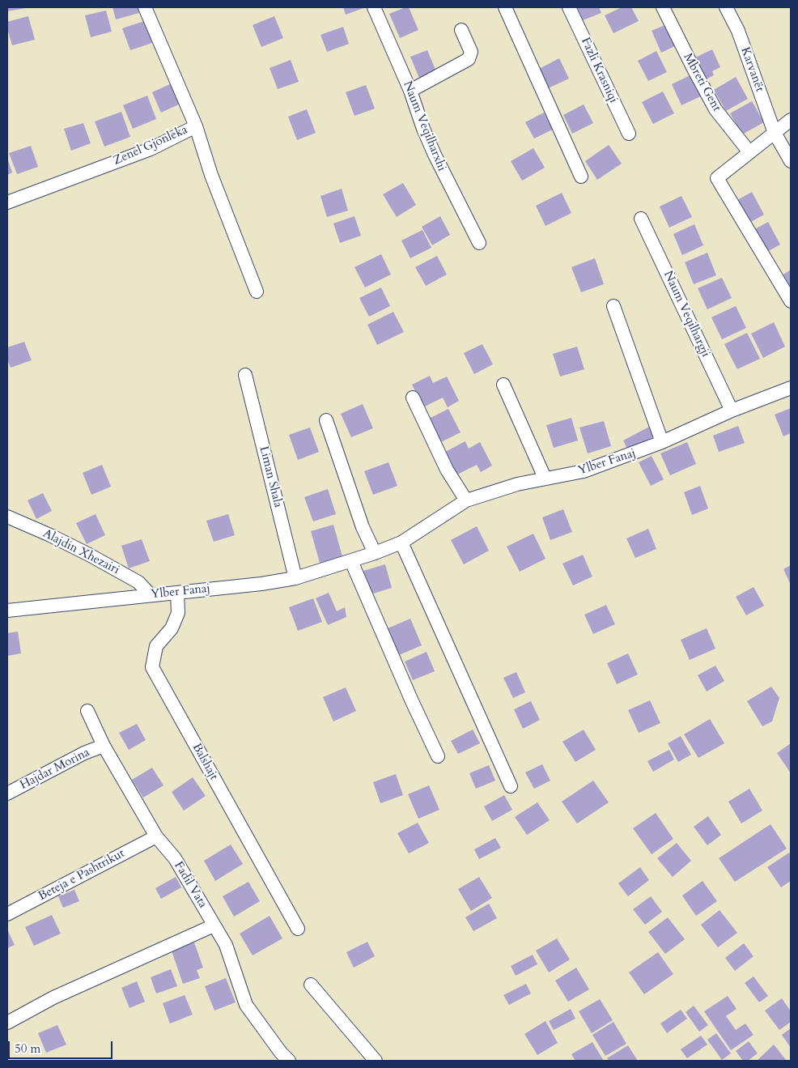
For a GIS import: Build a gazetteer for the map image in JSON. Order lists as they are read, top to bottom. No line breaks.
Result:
{"streets":{"street":["Karvanët","Fazli Krasniqi","Mbreti Gent","Naum Veqilharxhi","Zenel Gjonleka","Naum Veqilhargji","Ylber Fanaj","Liman Shala","Alajdin Xhezairi","Balshajt","Hajdar Morina","Beteja e Pashtrikut","Fadil Vata"]},"crossings":[["Naum Veqilhargji","Ylber Fanaj"],["Ylber Fanaj","Liman Shala"],["Ylber Fanaj","Alajdin Xhezairi"],["Ylber Fanaj","Balshajt"],["Hajdar Morina","Fadil Vata"],["Beteja e Pashtrikut","Fadil Vata"]],"scale_bar":"50 m"}
